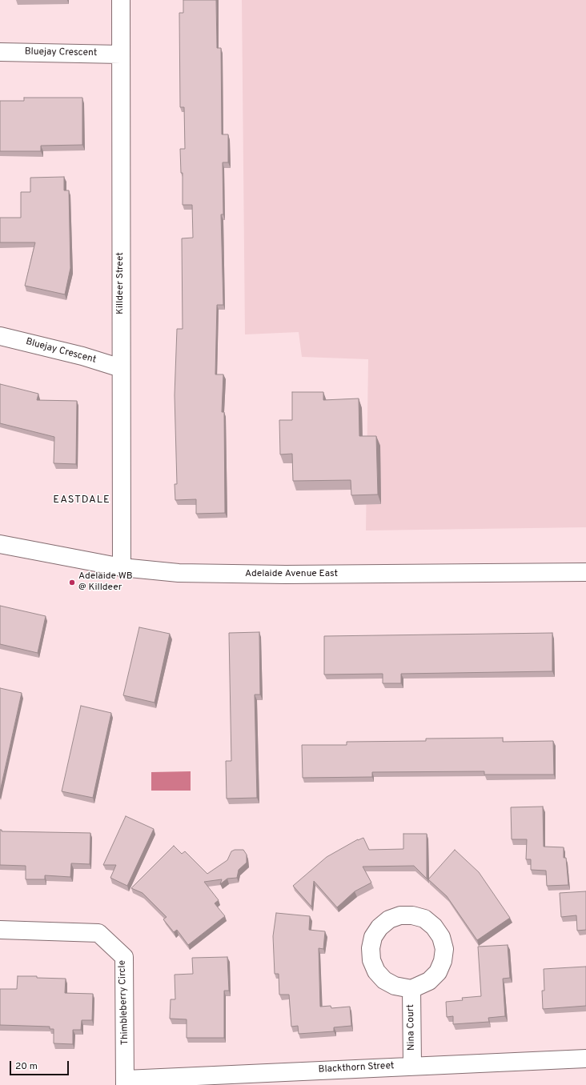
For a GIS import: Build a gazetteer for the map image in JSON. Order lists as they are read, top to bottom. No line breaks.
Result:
{"streets":{"street":["Bluejay Crescent","Killdeer Street","Adelaide Avenue East","Thimbleberry Circle","Nina Court","Blackthorn Street"]},"crossings":[["Bluejay Crescent","Killdeer Street"],["Killdeer Street","Adelaide Avenue East"],["Thimbleberry Circle","Blackthorn Street"],["Nina Court","Blackthorn Street"]],"districts":["EASTDALE"],"places":["Adelaide WB @ Killdeer"],"scale_bar":"20 m"}
